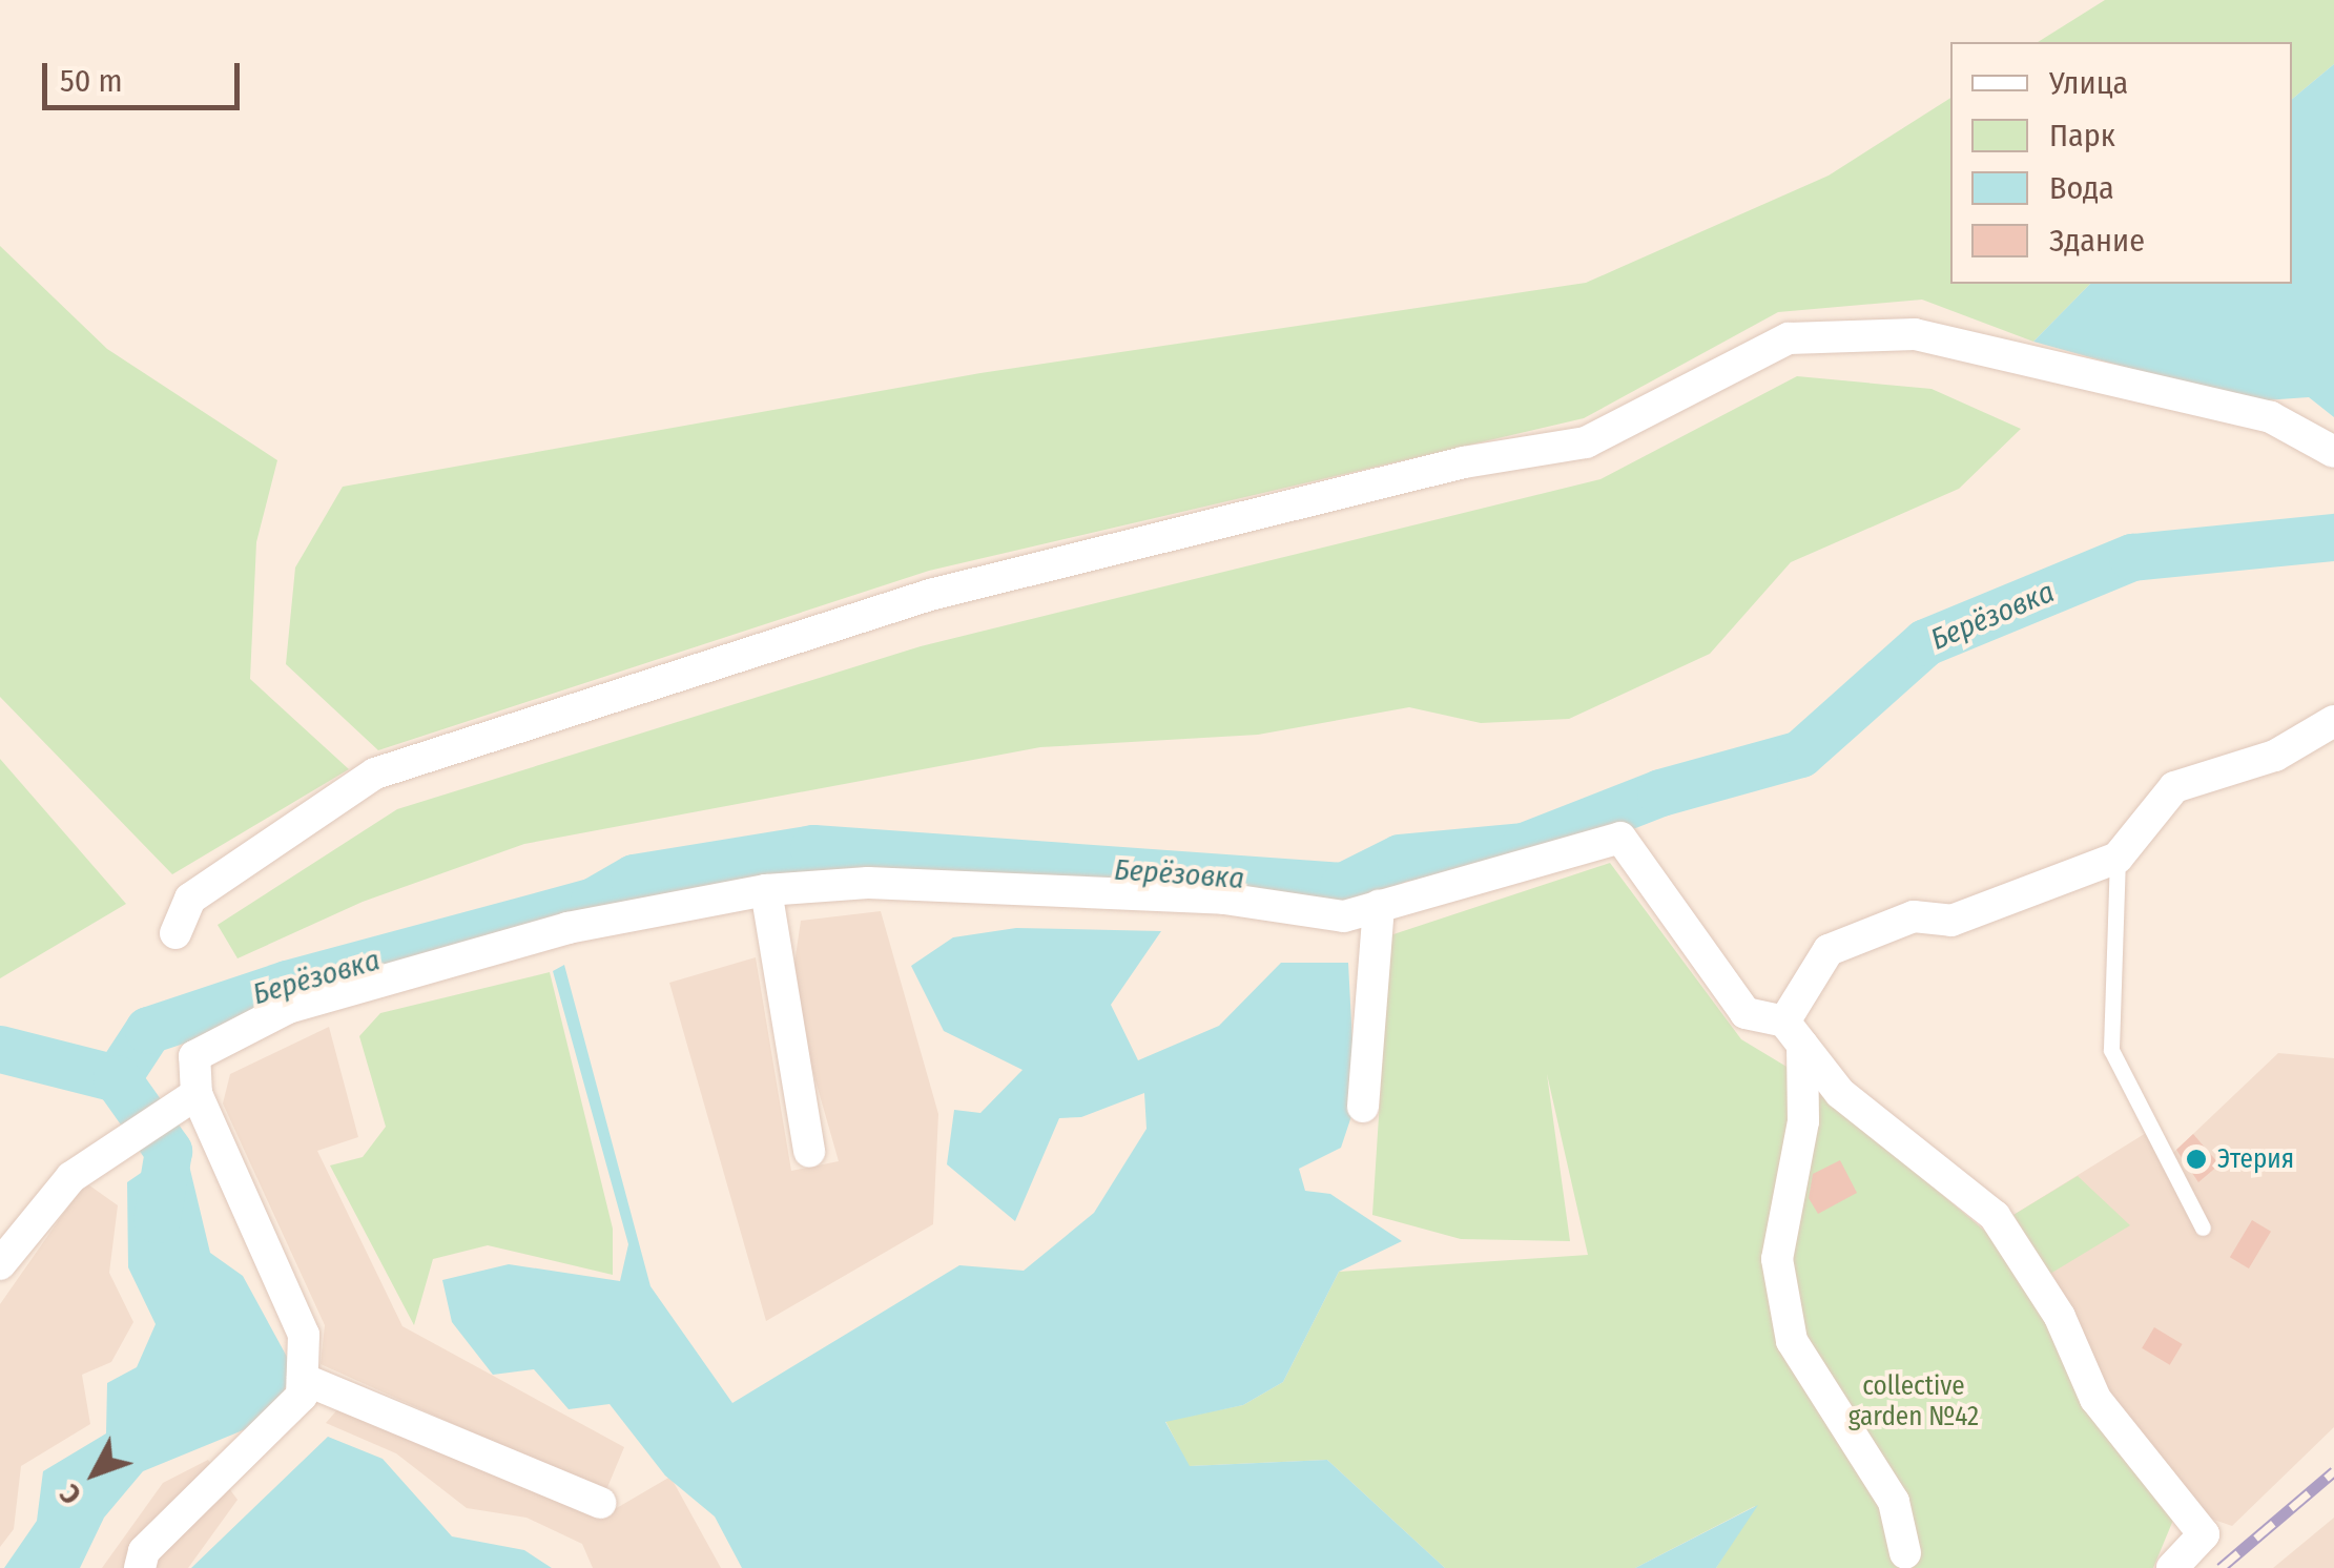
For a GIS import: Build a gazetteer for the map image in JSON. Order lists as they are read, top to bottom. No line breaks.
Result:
{"water":["Берёзовка"],"parks":["collective garden №42"],"places":["Этерия"],"legend":["Улица","Парк","Вода","Здание"],"scale_bar":"50 m","north":"bottom left"}
